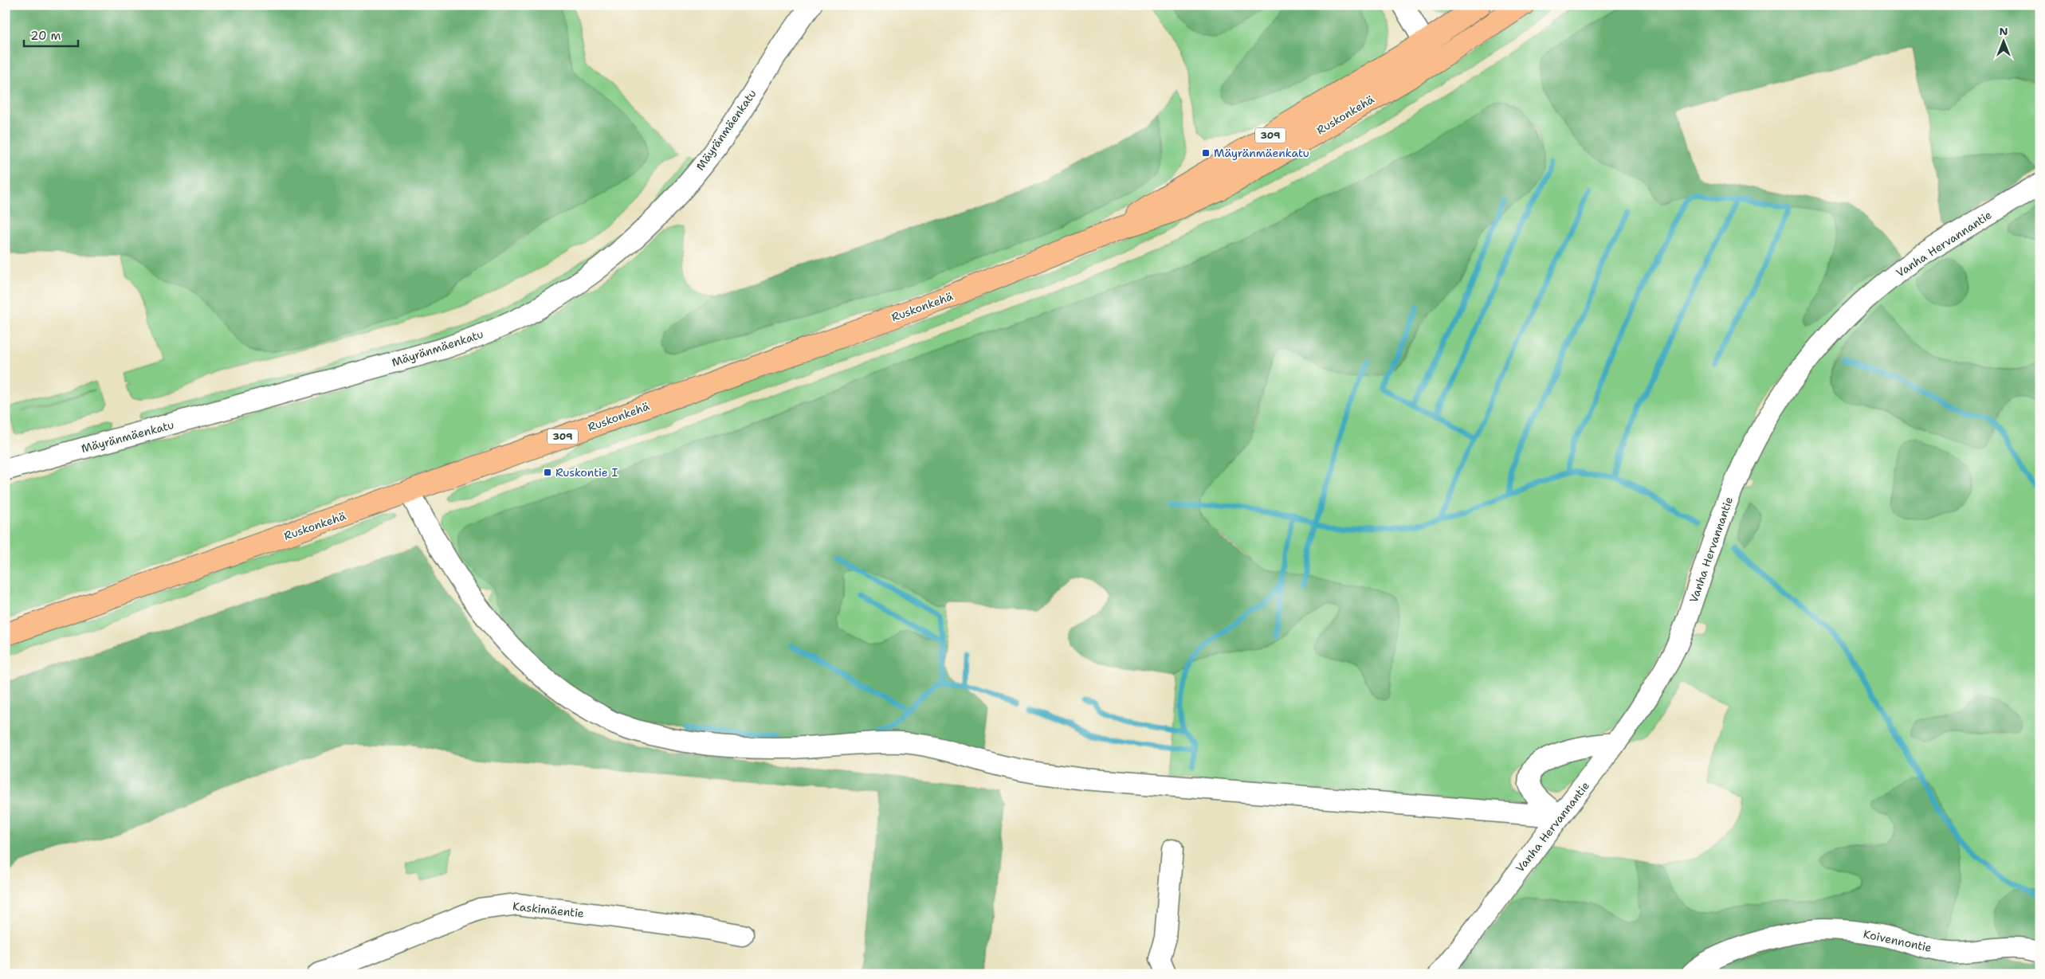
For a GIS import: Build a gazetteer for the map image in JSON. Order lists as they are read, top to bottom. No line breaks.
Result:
{"streets":{"main road":["Ruskonkehä","309"],"street":["Mäyränmäenkatu","Vanha Hervannantie","Kaskimäentie","Koivennontie"]},"places":{"transit":["Mäyränmäenkatu","Ruskontie I"]},"scale_bar":"20 m","north":"top"}
